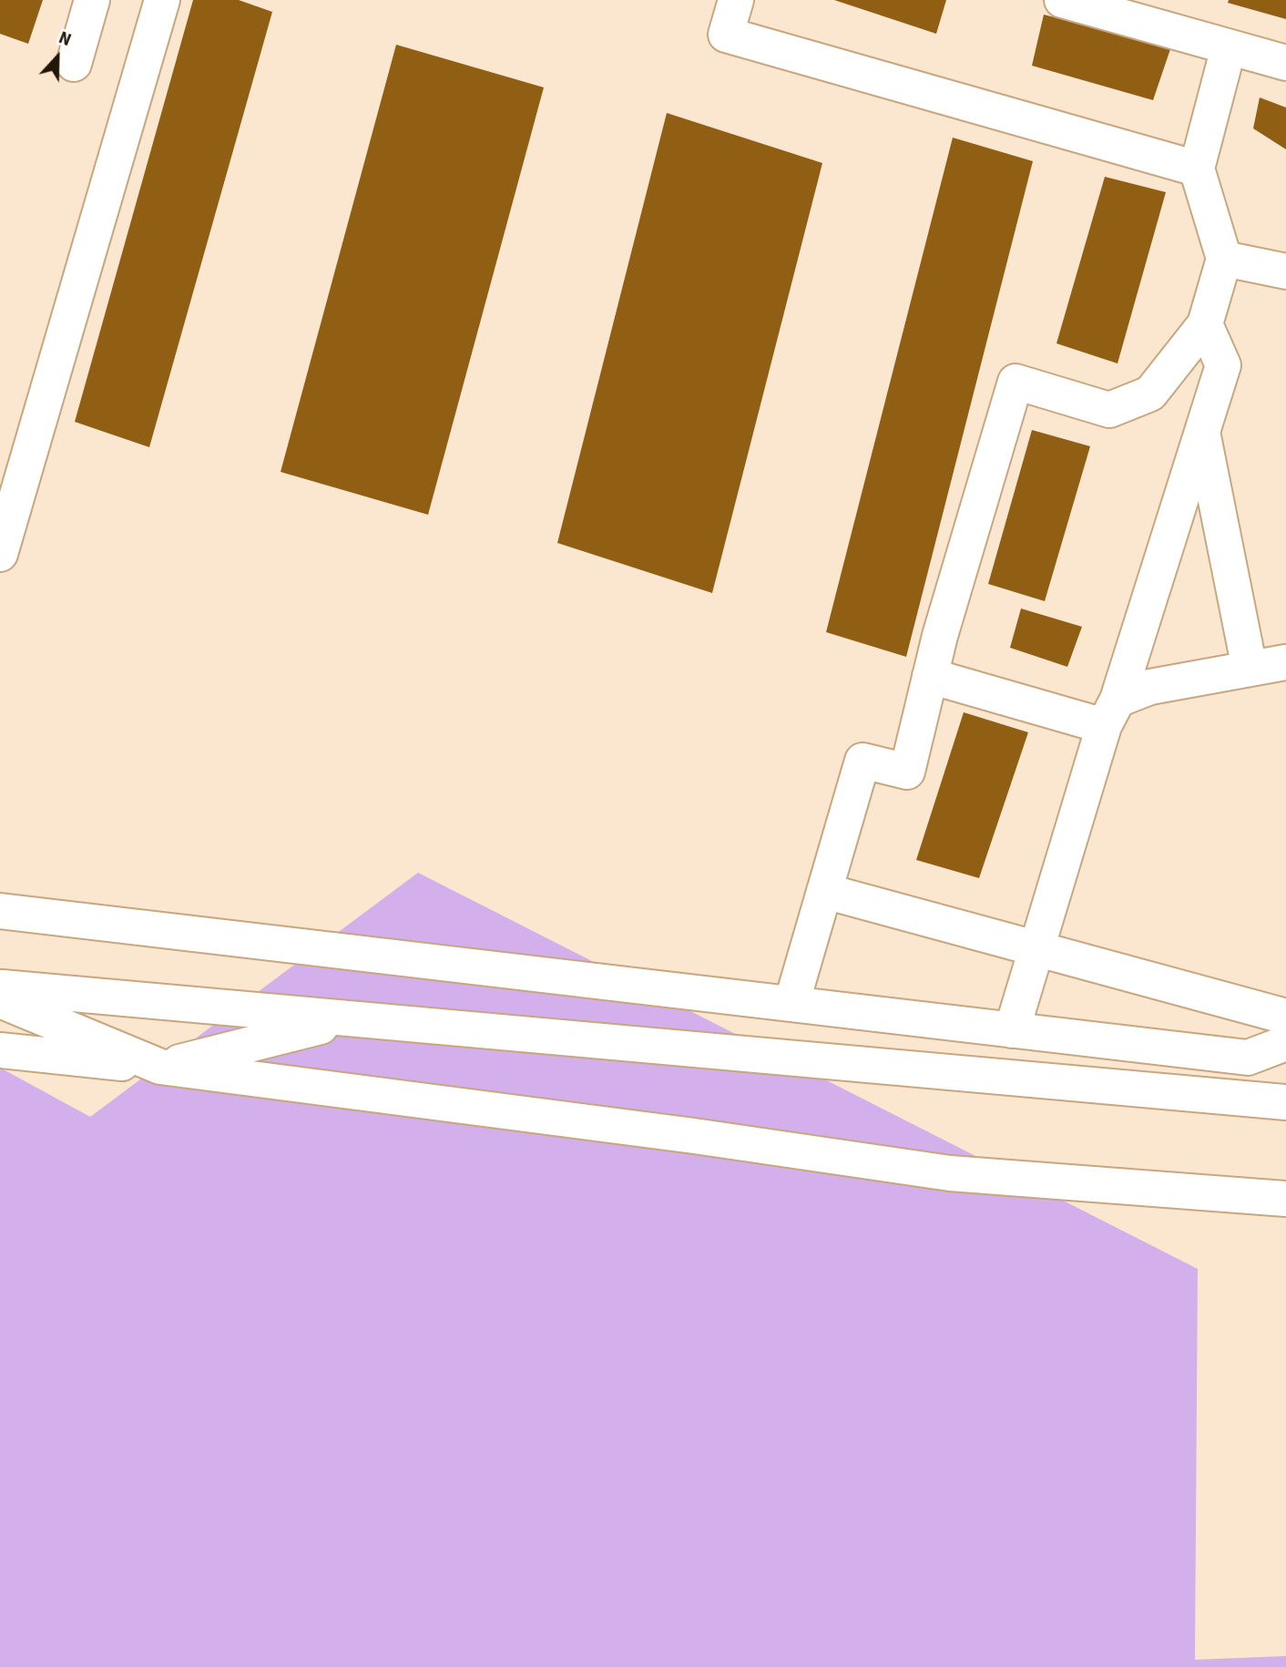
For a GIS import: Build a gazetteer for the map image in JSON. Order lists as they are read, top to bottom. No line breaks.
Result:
{"north":"top"}
